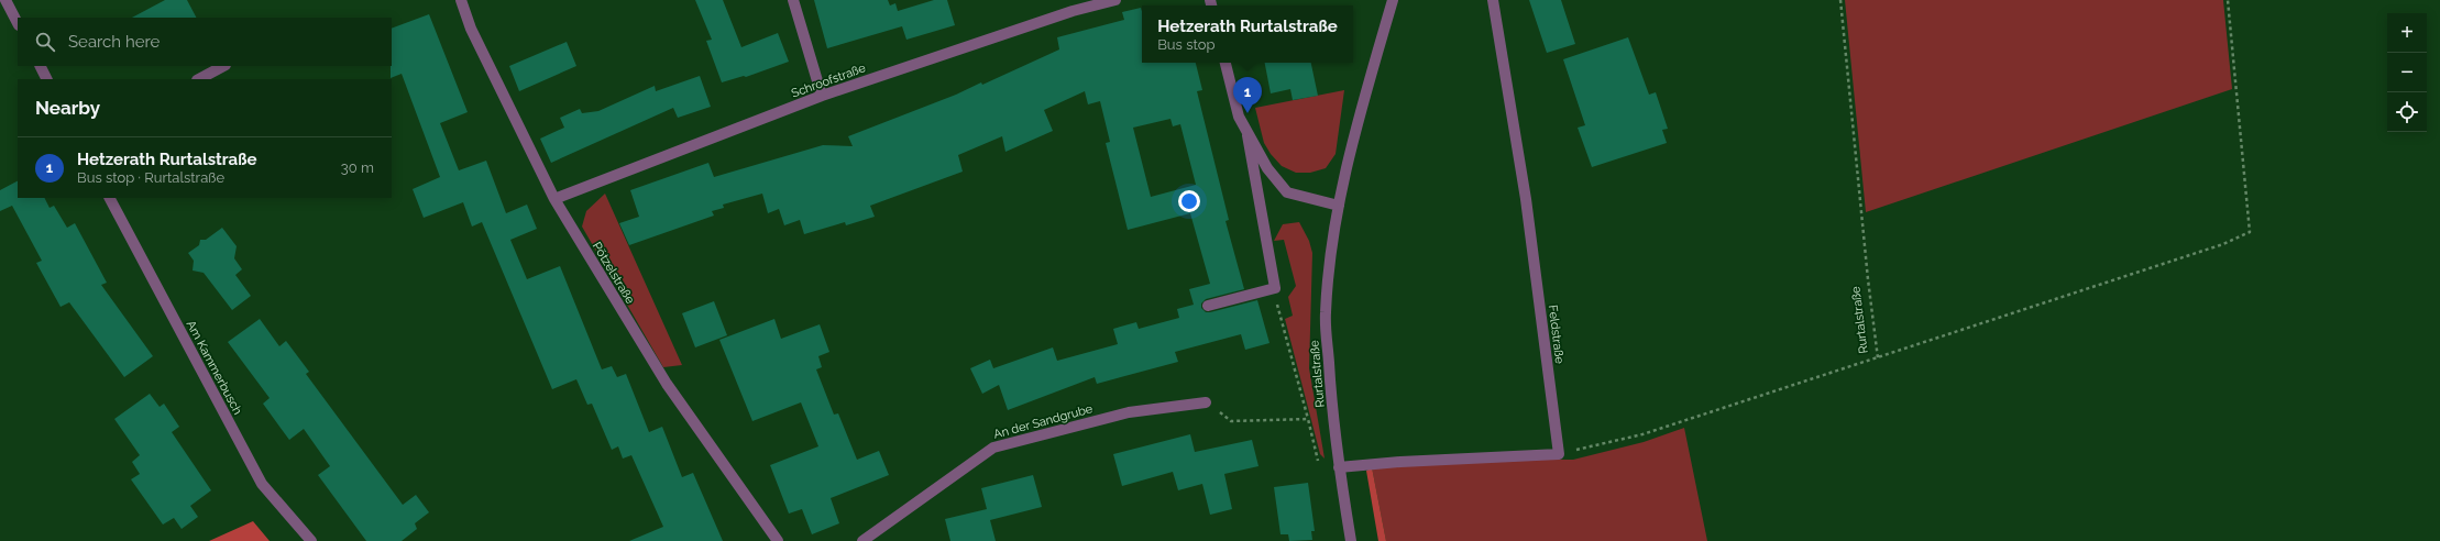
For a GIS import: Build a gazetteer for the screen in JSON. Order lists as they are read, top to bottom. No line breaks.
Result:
{"streets":{"street":["Schroofstraße","Pötzelstraße","Rurtalstraße","Feldstraße","Am Kammerbusch","An der Sandgrube"]},"crossings":[["Schroofstraße","Pötzelstraße"],["Rurtalstraße","Feldstraße"]],"page":{"popup":["Hetzerath Rurtalstraße","Bus stop"],"map_buttons":["+","−"],"search":"Search here","pins":"1","heading":"Nearby","list":[{"mark":"1","name":"Hetzerath Rurtalstraße","note":"Bus stop · Rurtalstraße","value":"30 m"}]}}
